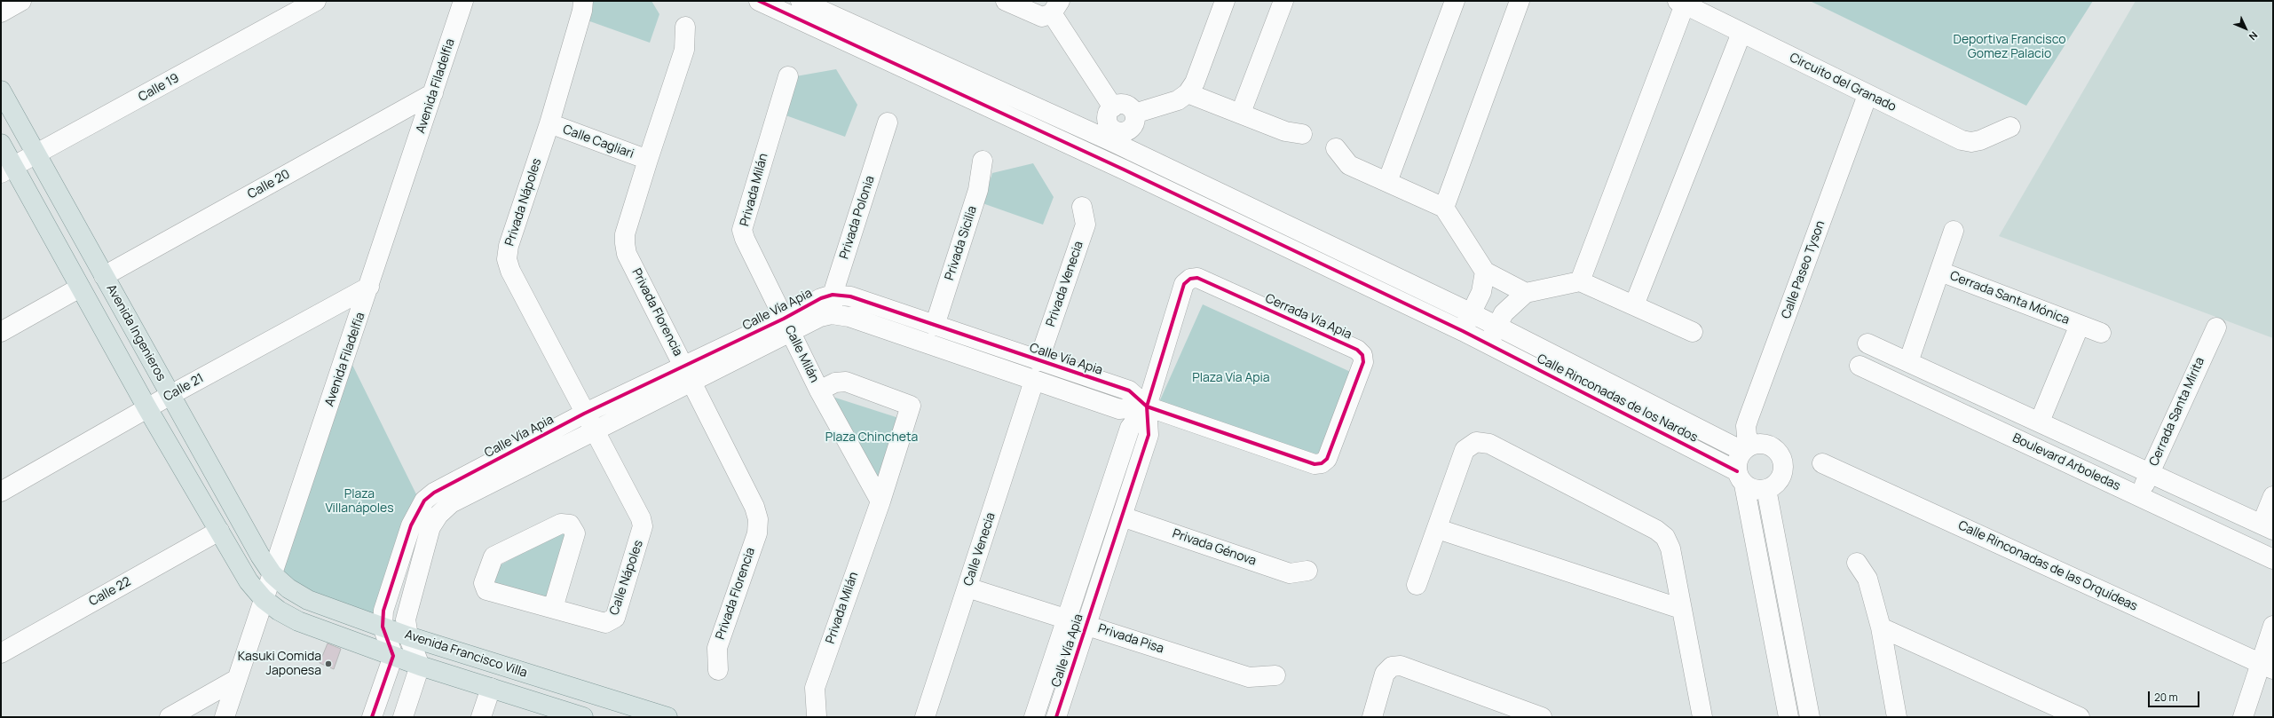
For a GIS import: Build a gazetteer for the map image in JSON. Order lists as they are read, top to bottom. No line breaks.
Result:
{"streets":{"main road":["Avenida Ingenieros","Avenida Francisco Villa"],"street":["Circuito del Granado","Avenida Filadelfia","Calle 19","Calle Cagliari","Calle 20","Privada Milán","Privada Nápoles","Privada Polonia","Privada Sicilia","Calle Paseo Tyson","Privada Venecia","Cerrada Santa Mónica","Calle Vía Apia","Privada Florencia","Cerrada Vía Apia","Calle Milán","Calle 21","Calle Rinconadas de los Nardos","Cerrada Santa Mirita","Boulevard Arboledas","Privada Génova","Calle Venecia","Calle Rinconadas de las Orquídeas","Calle Nápoles","Calle 22","Privada Pisa"]},"crossings":[["Circuito del Granado","Calle Paseo Tyson"],["Avenida Filadelfia","Calle 20"],["Avenida Filadelfia","Avenida Ingenieros"],["Avenida Filadelfia","Calle 21"],["Avenida Filadelfia","Avenida Francisco Villa"],["Calle 19","Avenida Ingenieros"],["Calle Cagliari","Privada Nápoles"],["Calle Cagliari","Privada Florencia"],["Calle 20","Avenida Ingenieros"],["Privada Milán","Calle Vía Apia"],["Privada Milán","Calle Milán"],["Privada Nápoles","Calle Vía Apia"],["Privada Nápoles","Calle Nápoles"],["Privada Polonia","Calle Vía Apia"],["Privada Sicilia","Calle Vía Apia"],["Calle Paseo Tyson","Calle Rinconadas de los Nardos"],["Privada Venecia","Calle Vía Apia"],["Cerrada Santa Mónica","Boulevard Arboledas"],["Calle Vía Apia","Privada Florencia"],["Calle Vía Apia","Cerrada Vía Apia"],["Calle Vía Apia","Calle Milán"],["Calle Vía Apia","Privada Génova"],["Calle Vía Apia","Calle Venecia"],["Calle Vía Apia","Calle Nápoles"],["Calle Vía Apia","Privada Pisa"],["Calle Vía Apia","Avenida Francisco Villa"],["Avenida Ingenieros","Calle 21"],["Avenida Ingenieros","Avenida Francisco Villa"],["Cerrada Santa Mirita","Boulevard Arboledas"],["Calle Venecia","Privada Pisa"]],"parks":["Deportiva Francisco Gomez Palacio","Plaza Vía Apia","Plaza Chincheta","Plaza Villanápoles"],"places":["Kasuki Comida Japonesa"],"scale_bar":"20 m","north":"bottom right"}
